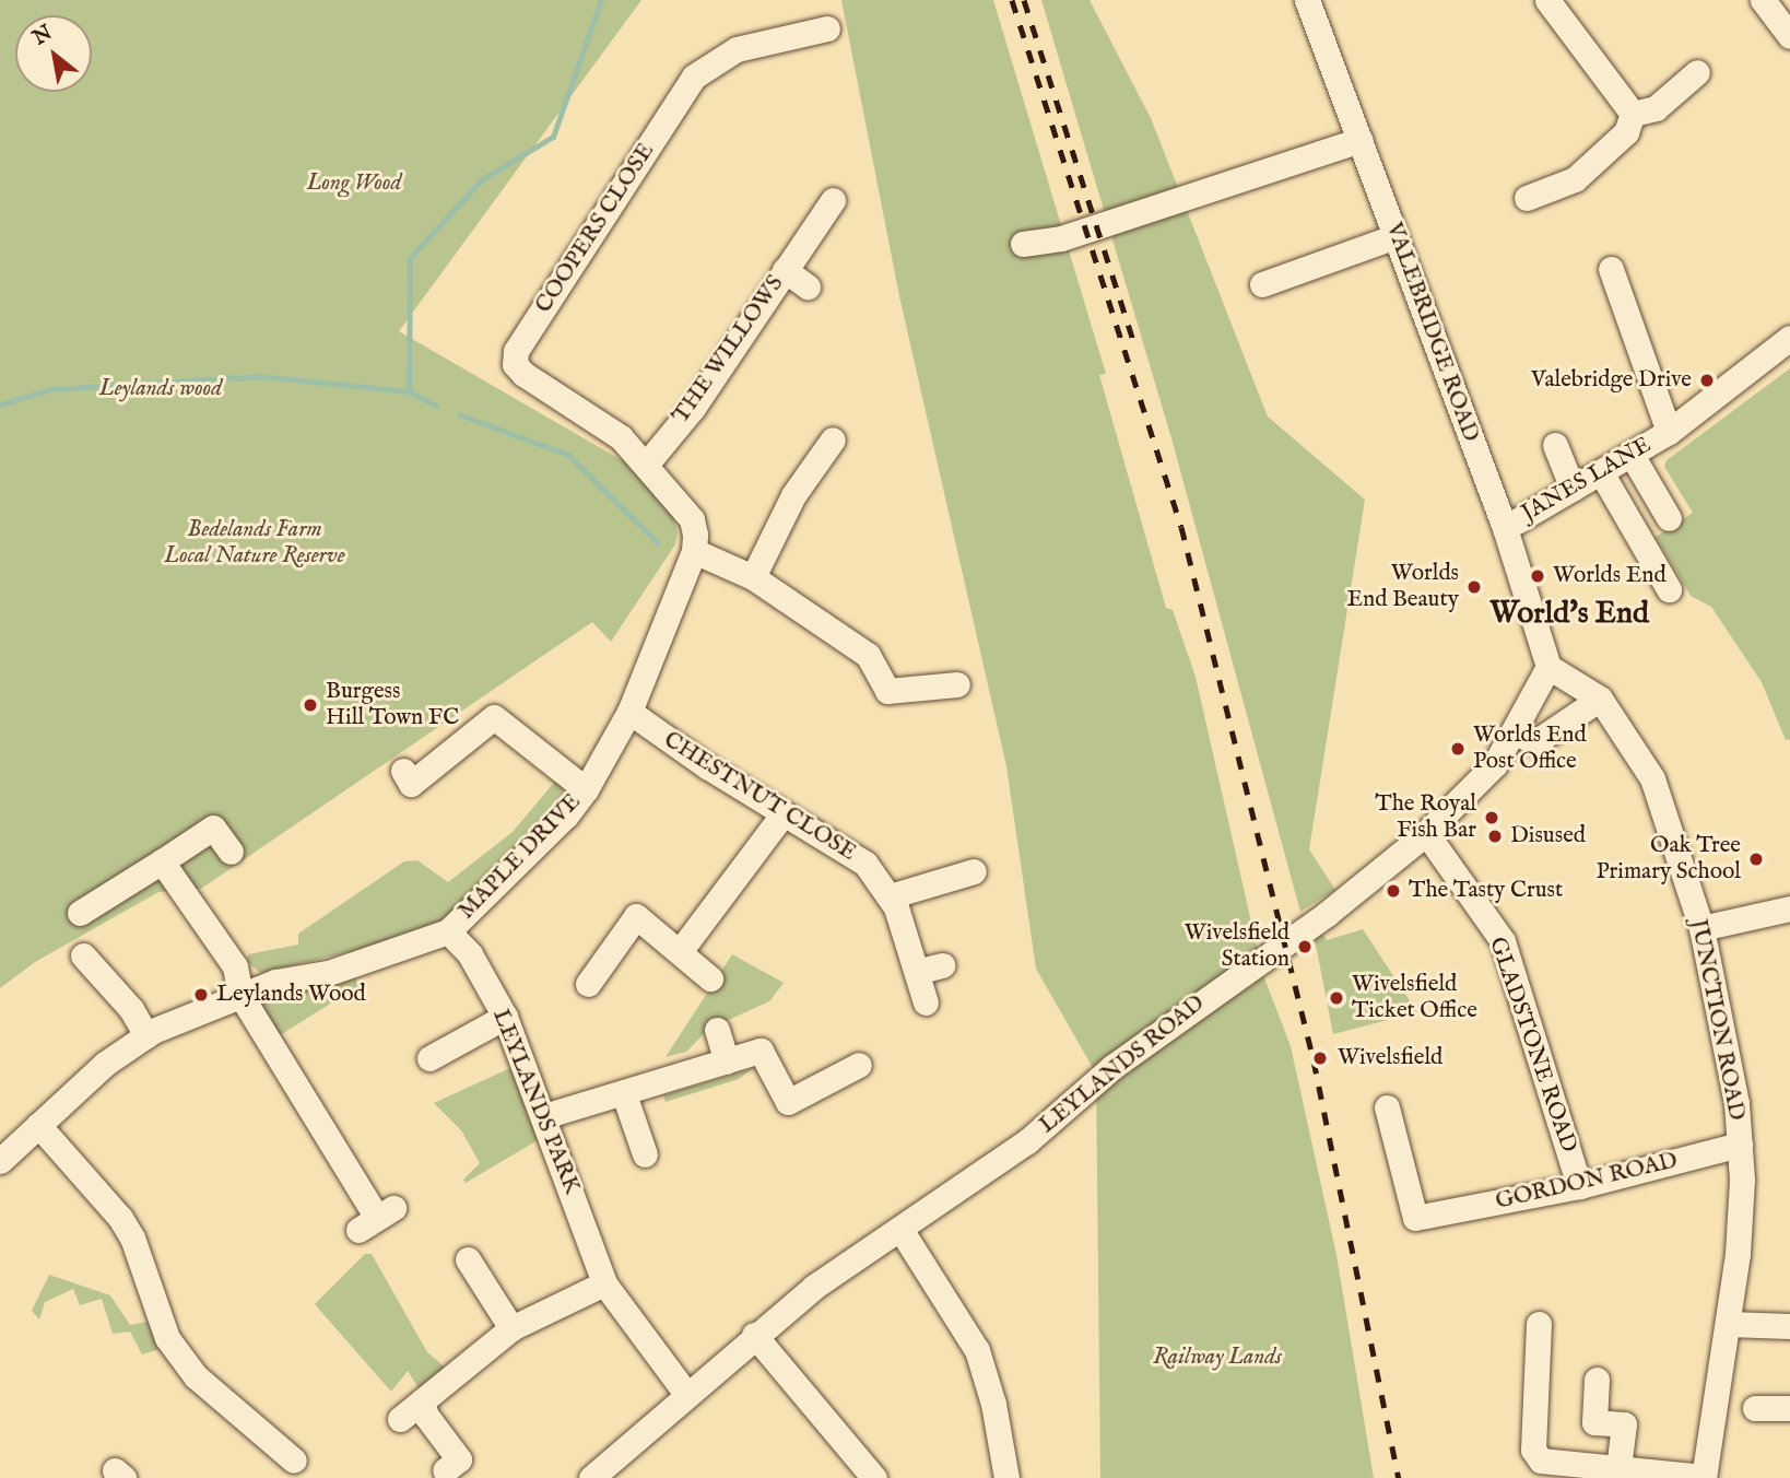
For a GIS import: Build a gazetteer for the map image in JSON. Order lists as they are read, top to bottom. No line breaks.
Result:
{"streets":{"street":["COOPERS CLOSE","VALEBRIDGE ROAD","THE WILLOWS","JANES LANE","CHESTNUT CLOSE","MAPLE DRIVE","JUNCTION ROAD","GLADSTONE ROAD","LEYLANDS ROAD","LEYLANDS PARK","GORDON ROAD"]},"crossings":[["COOPERS CLOSE","THE WILLOWS"],["VALEBRIDGE ROAD","JANES LANE"],["VALEBRIDGE ROAD","LEYLANDS ROAD"],["CHESTNUT CLOSE","MAPLE DRIVE"],["MAPLE DRIVE","LEYLANDS PARK"],["JUNCTION ROAD","GORDON ROAD"],["GLADSTONE ROAD","LEYLANDS ROAD"],["GLADSTONE ROAD","GORDON ROAD"],["LEYLANDS ROAD","LEYLANDS PARK"]],"districts":["World's End"],"parks":["Long Wood","Leylands wood","Bedelands Farm Local Nature Reserve","Railway Lands"],"places":["Valebridge Drive","Worlds End","Worlds End Beauty","Burgess Hill Town FC","Worlds End Post Office","The Royal Fish Bar","Disused","Oak Tree Primary School","The Tasty Crust","Wivelsfield Station","Leylands Wood","Wivelsfield Ticket Office","Wivelsfield"],"north":"top left"}
